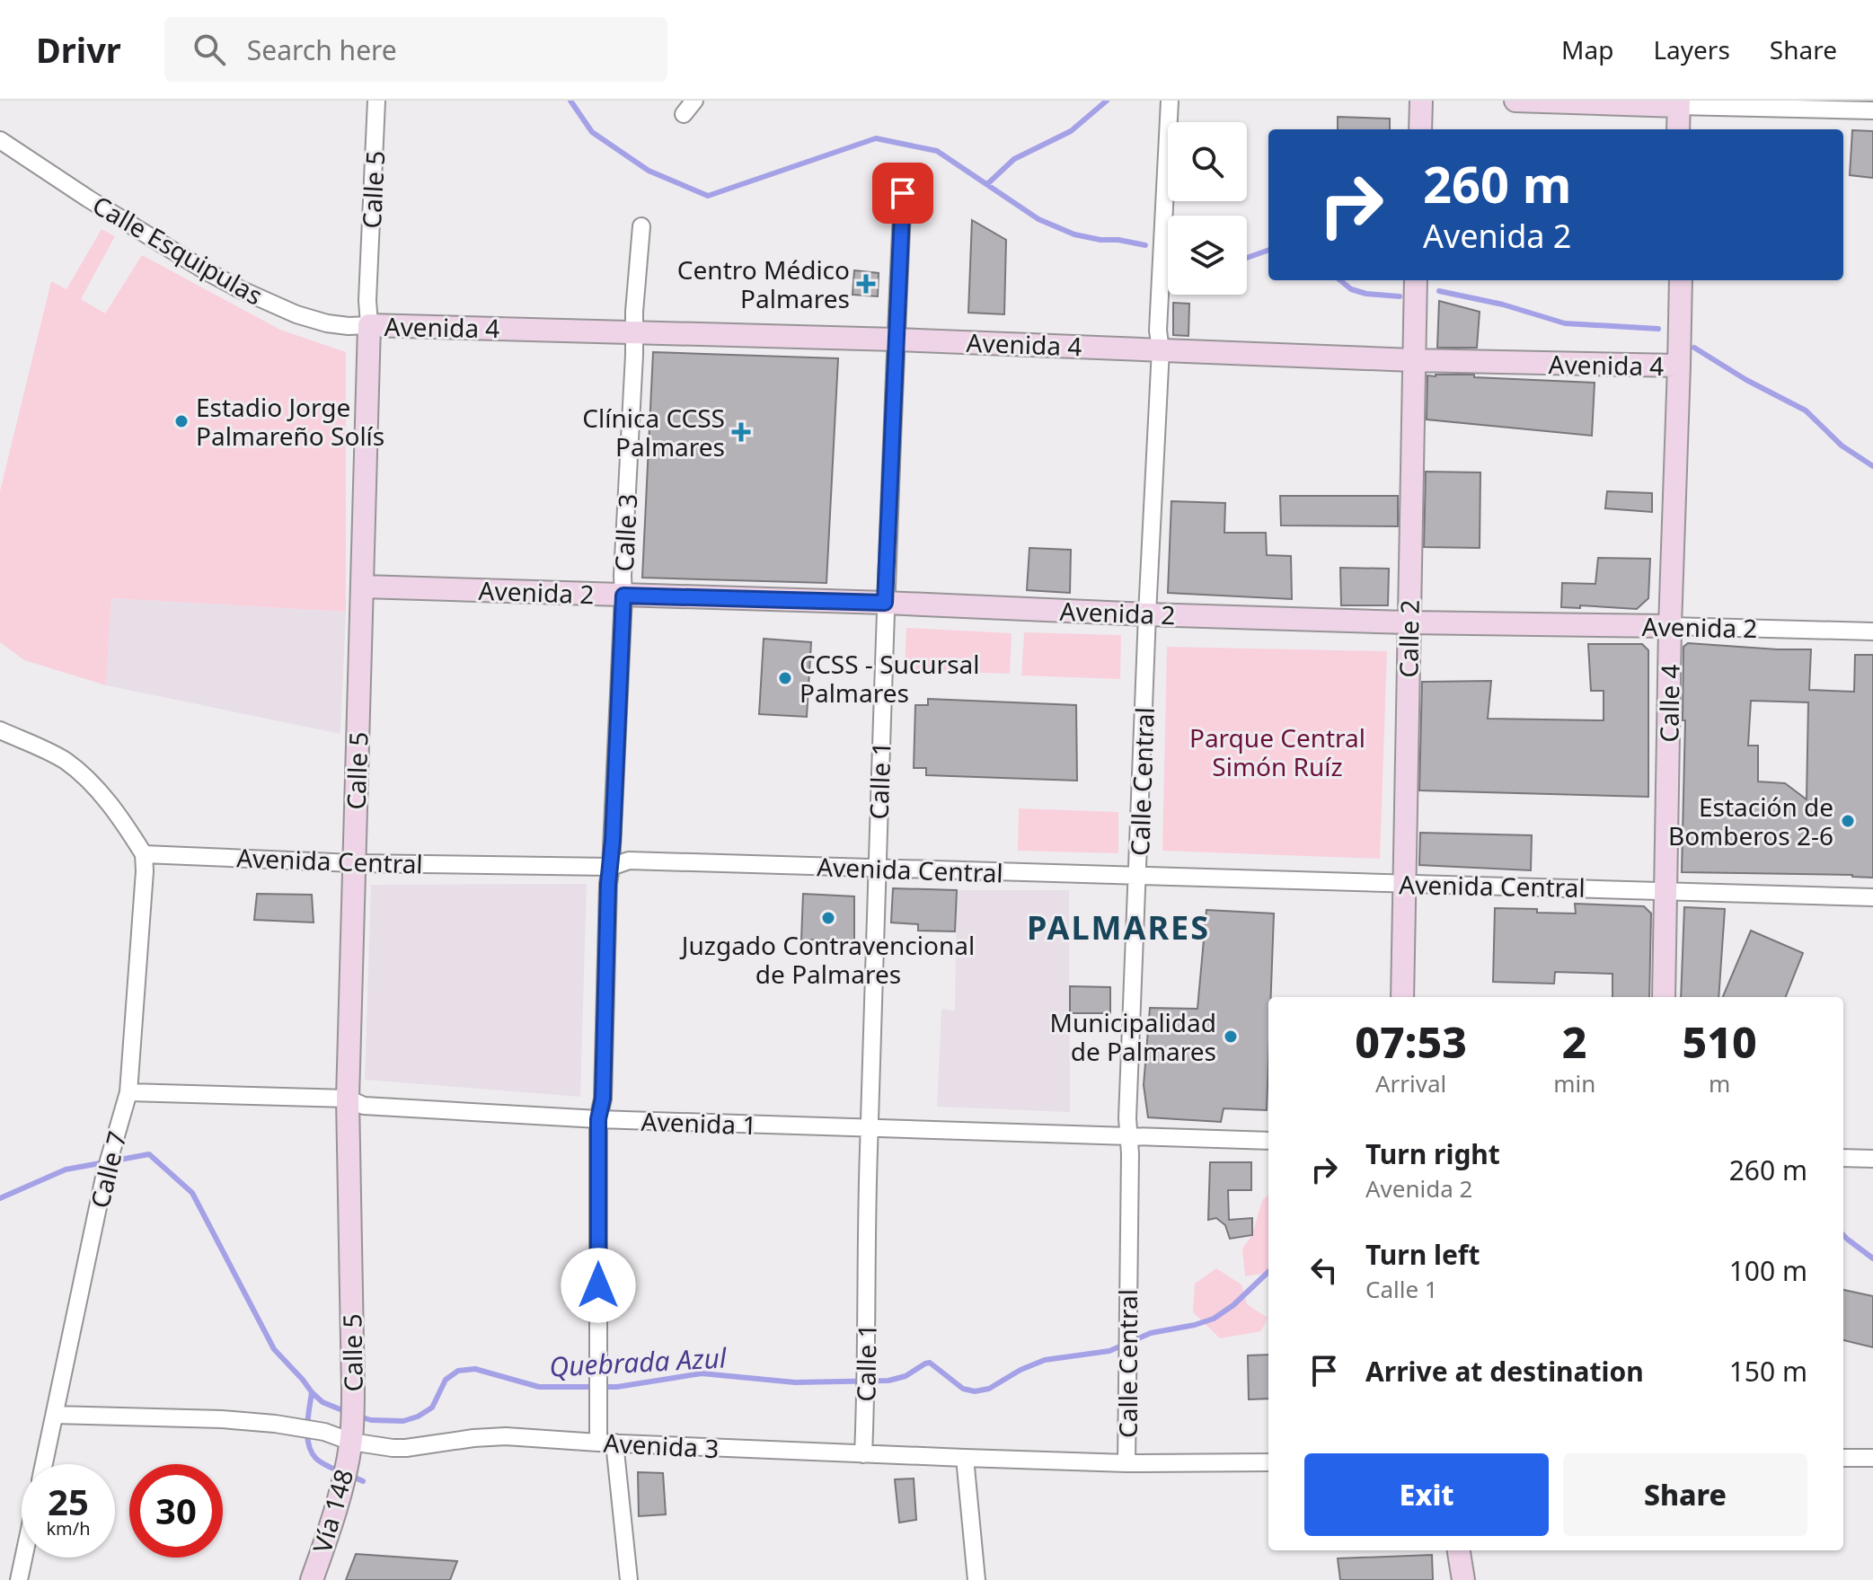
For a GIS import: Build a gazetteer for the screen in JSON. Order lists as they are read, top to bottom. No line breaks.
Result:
{"streets":{"main road":["Calle 5","Avenida 4","Avenida 2","Calle 2","Calle 4","Vía 148"],"street":["Calle Esquipulas","Calle 3","Calle 1","Calle Central","Avenida Central","Avenida 1","Calle 7","Avenida 3"]},"crossings":[["Calle 5","Calle Esquipulas"],["Calle 5","Avenida 4"],["Calle 5","Avenida 2"],["Calle 5","Avenida Central"],["Calle 5","Avenida 1"],["Calle 5","Avenida 3"],["Calle 5","Vía 148"],["Calle Esquipulas","Avenida 4"],["Avenida 4","Calle 3"],["Avenida 4","Calle 2"],["Avenida 4","Calle 4"],["Avenida 4","Calle 1"],["Avenida 4","Calle Central"],["Calle 3","Avenida 2"],["Calle 3","Avenida Central"],["Calle 3","Avenida 1"],["Calle 3","Avenida 3"],["Avenida 2","Calle 2"],["Avenida 2","Calle 4"],["Avenida 2","Calle 1"],["Avenida 2","Calle Central"],["Calle 2","Avenida Central"],["Calle 4","Avenida Central"],["Calle 1","Avenida Central"],["Calle 1","Avenida 1"],["Calle 1","Avenida 3"],["Calle Central","Avenida Central"],["Calle Central","Avenida 1"],["Calle Central","Avenida 3"],["Avenida Central","Calle 7"],["Avenida 1","Calle 7"],["Calle 7","Avenida 3"],["Avenida 3","Vía 148"]],"districts":["PALMARES"],"water":["Quebrada Azul"],"parks":["Parque Central Simón Ruíz"],"places":{"health":["Centro Médico Palmares","Clínica CCSS Palmares"],"other":["Estadio Jorge Palmareño Solís","CCSS - Sucursal Palmares","Estación de Bomberos 2-6","Juzgado Contravencional de Palmares","Municipalidad de Palmares"]},"page":{"header":"Drivr","search":"Search here","nav":["Map","Layers","Share"],"turn":["260 m","Avenida 2"],"eta":["07:53","Arrival","2","min","510","m"],"list":[{"name":"Turn right","note":"Avenida 2","value":"260 m"},{"name":"Turn left","note":"Calle 1","value":"100 m"},{"name":"Arrive at destination","value":"150 m"}],"buttons":["Exit","Share"],"speed":"25 km/h","limit":"30"}}
